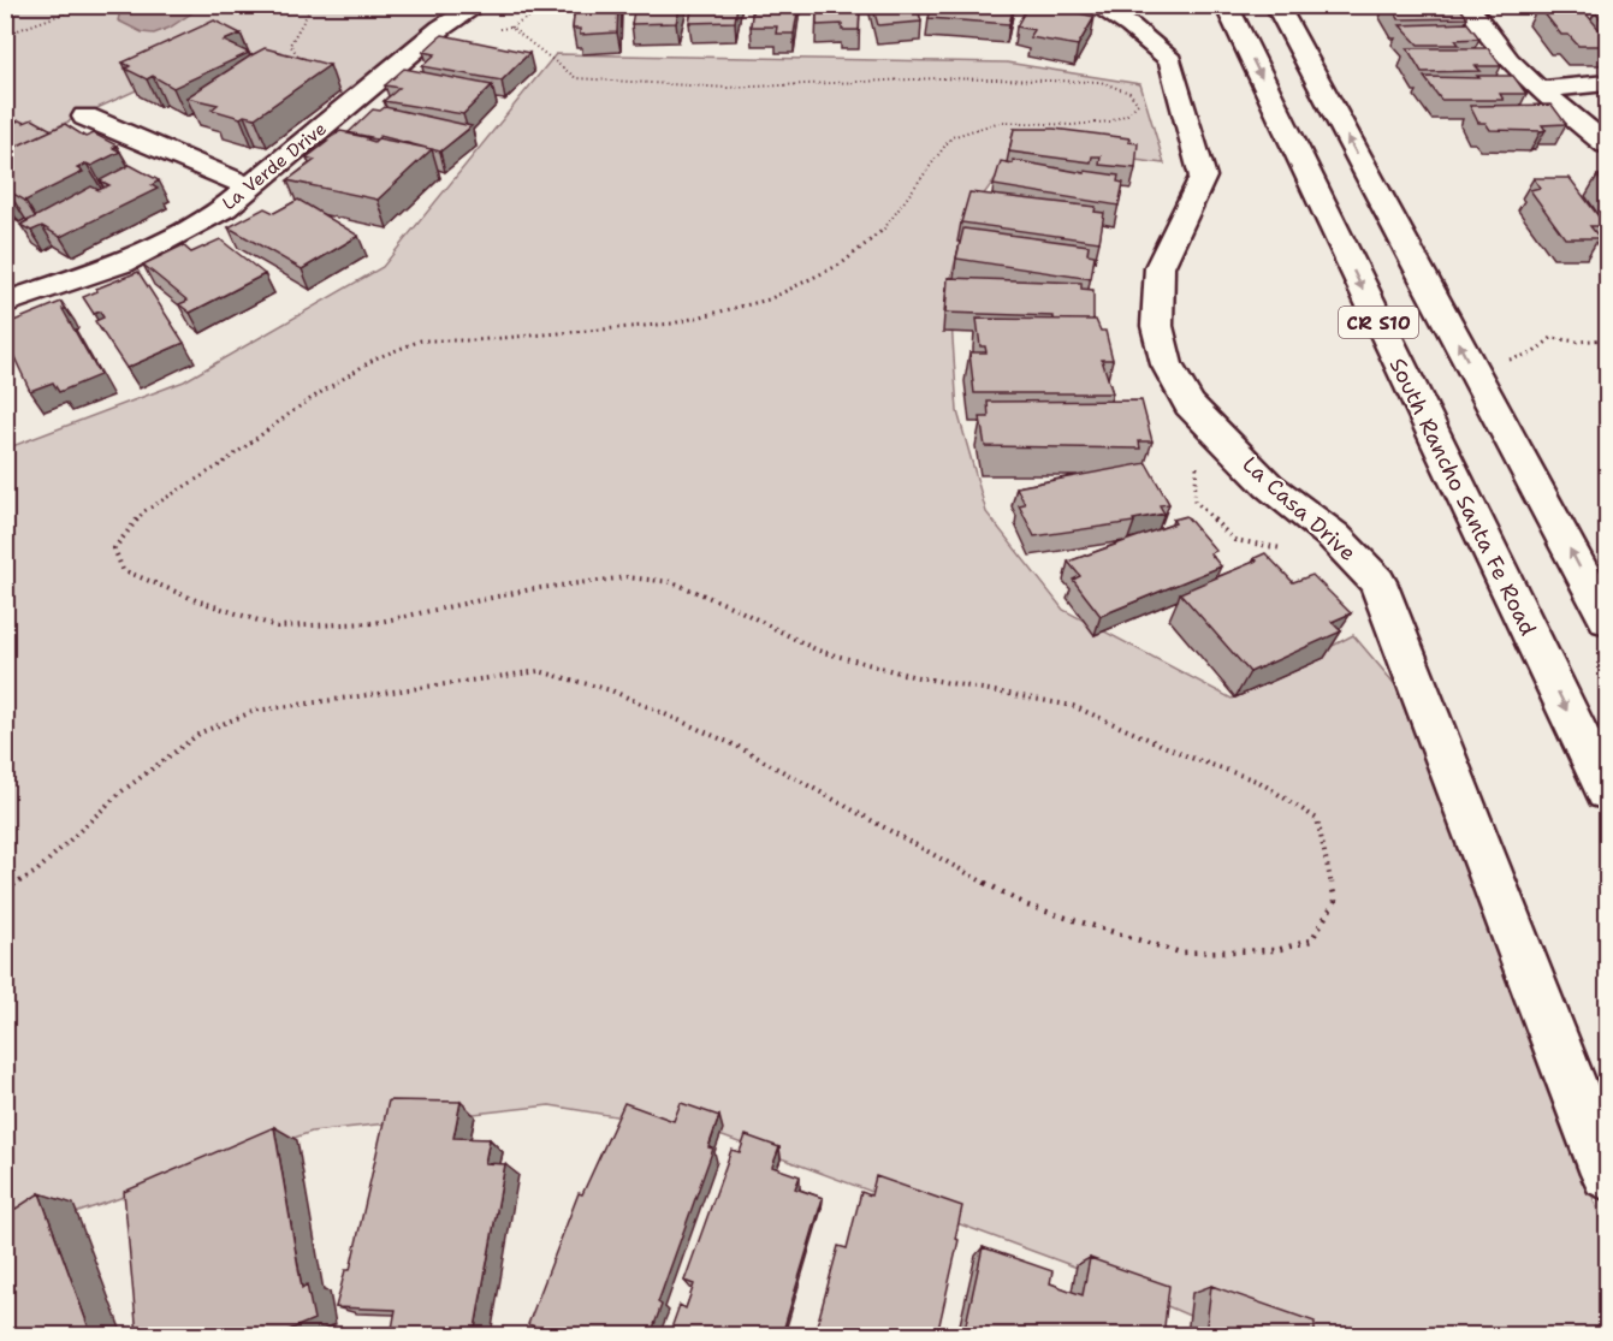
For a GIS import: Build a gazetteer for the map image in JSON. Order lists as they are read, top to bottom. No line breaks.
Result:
{"streets":{"street":["La Verde Drive","CR S10","South Rancho Santa Fe Road","La Casa Drive"]}}
